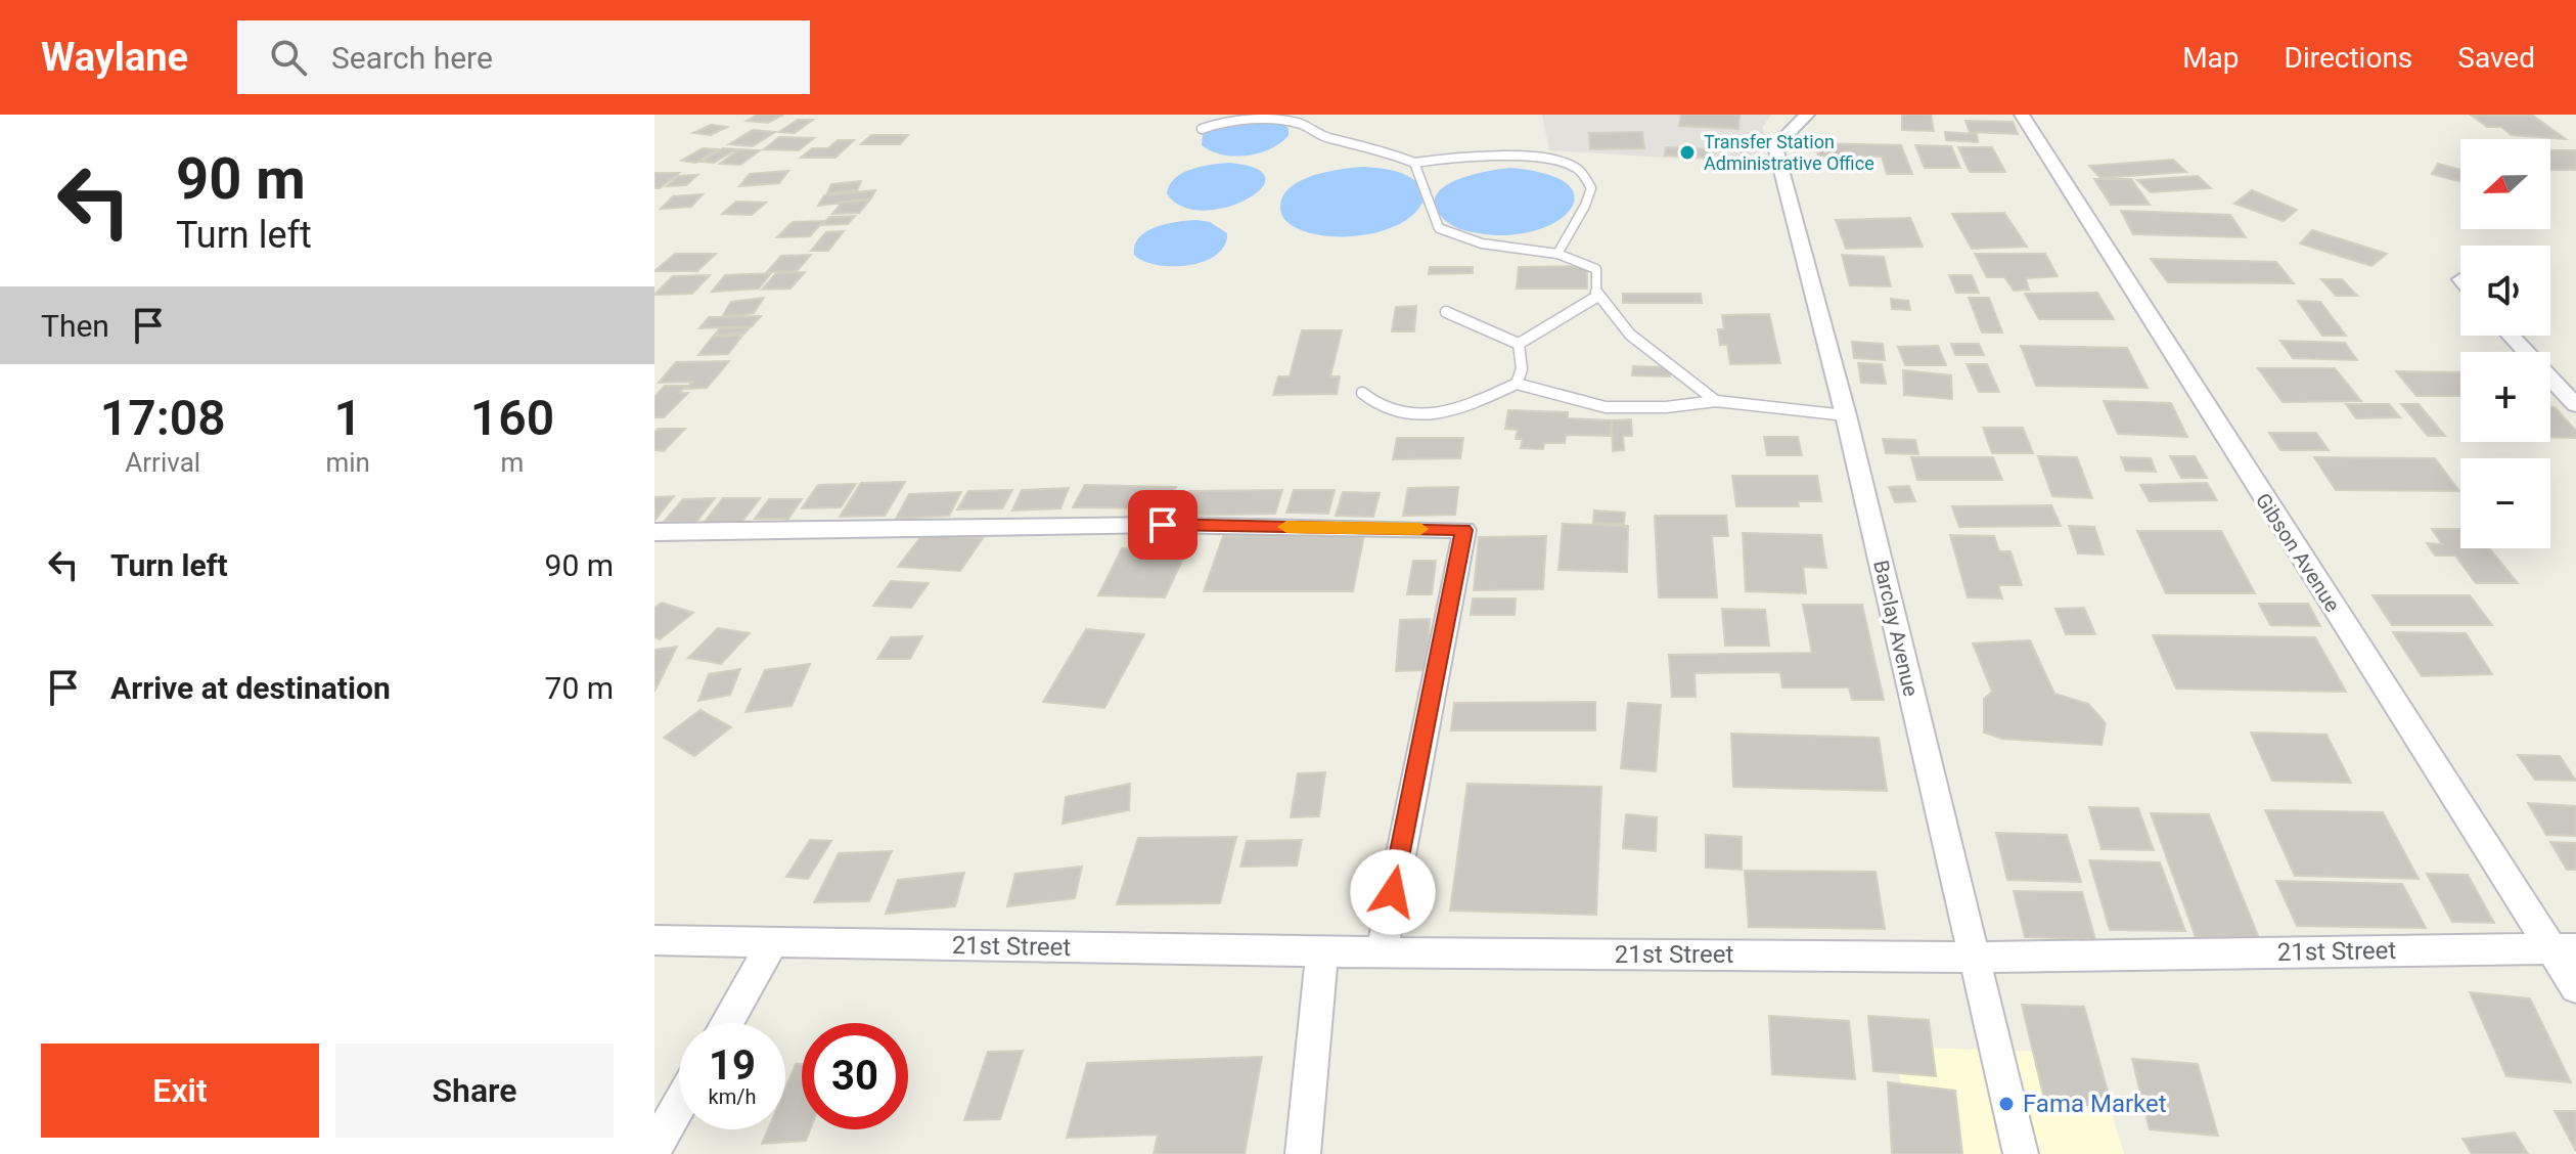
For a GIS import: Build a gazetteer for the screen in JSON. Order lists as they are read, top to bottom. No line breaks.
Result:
{"streets":{"street":["Gibson Avenue","Barclay Avenue","21st Street"]},"crossings":[["Gibson Avenue","21st Street"],["Barclay Avenue","21st Street"]],"places":["Transfer Station Administrative Office","Fama Market"],"north":"left","page":{"header":"Waylane","search":"Search here","nav":["Map","Directions","Saved"],"turn":["90 m","Turn left"],"map_buttons":["+","−"],"then":"Then","eta":["17:08","Arrival","1","min","160","m"],"list":[{"name":"Turn left","value":"90 m"},{"name":"Arrive at destination","value":"70 m"}],"speed":"19 km/h","limit":"30","buttons":["Exit","Share"]}}
